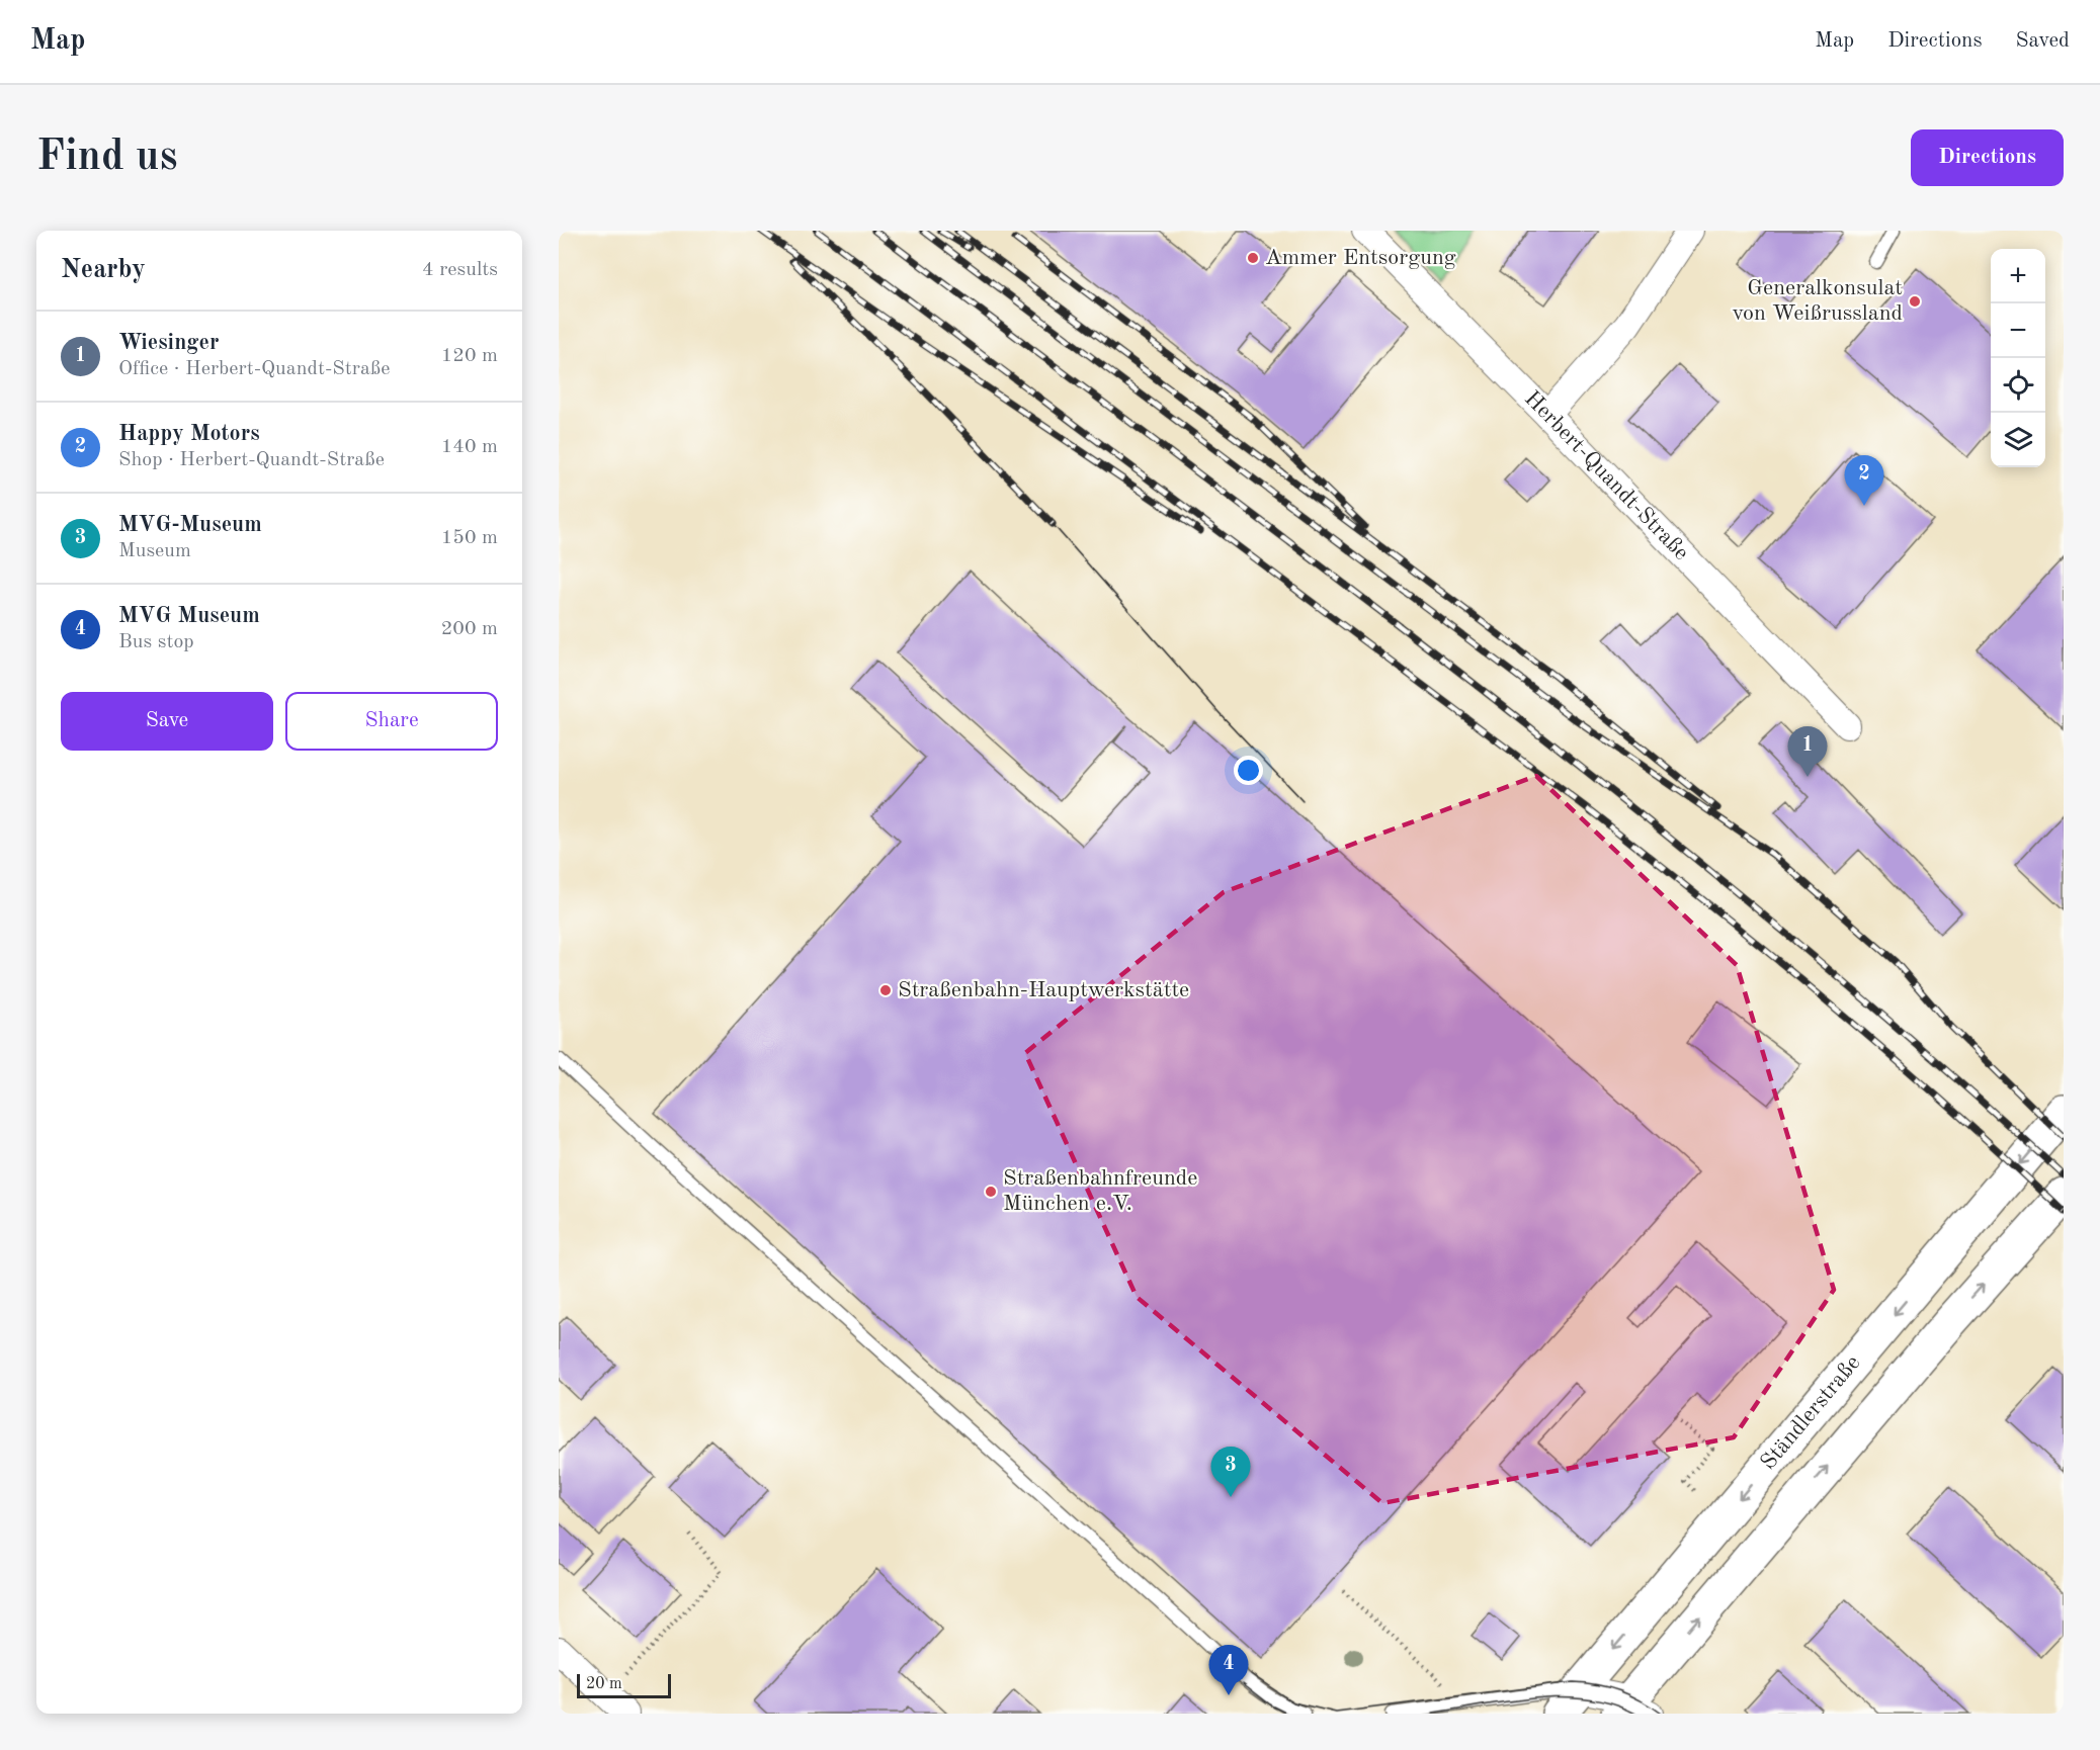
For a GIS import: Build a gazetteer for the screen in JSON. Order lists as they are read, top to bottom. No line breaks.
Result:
{"streets":{"main road":["Ständlerstraße"],"street":["Herbert-Quandt-Straße"]},"places":["Ammer Entsorgung","Generalkonsulat von Weißrussland","Straßenbahn-Hauptwerkstätte","Straßenbahnfreunde München e.V."],"scale_bar":"20 m","page":{"header":"Map","nav":["Map","Directions","Saved"],"buttons":["Directions",["Save","Share"]],"title":"Find us","heading":["Nearby","4 results"],"map_buttons":["+","−"],"list":[{"mark":"1","name":"Wiesinger","note":"Office · Herbert-Quandt-Straße","value":"120 m"},{"mark":"2","name":"Happy Motors","note":"Shop · Herbert-Quandt-Straße","value":"140 m"},{"mark":"3","name":"MVG-Museum","note":"Museum","value":"150 m"},{"mark":"4","name":"MVG Museum","note":"Bus stop","value":"200 m"}],"pins":["2","1","3","4"],"scale":"20 m"}}
